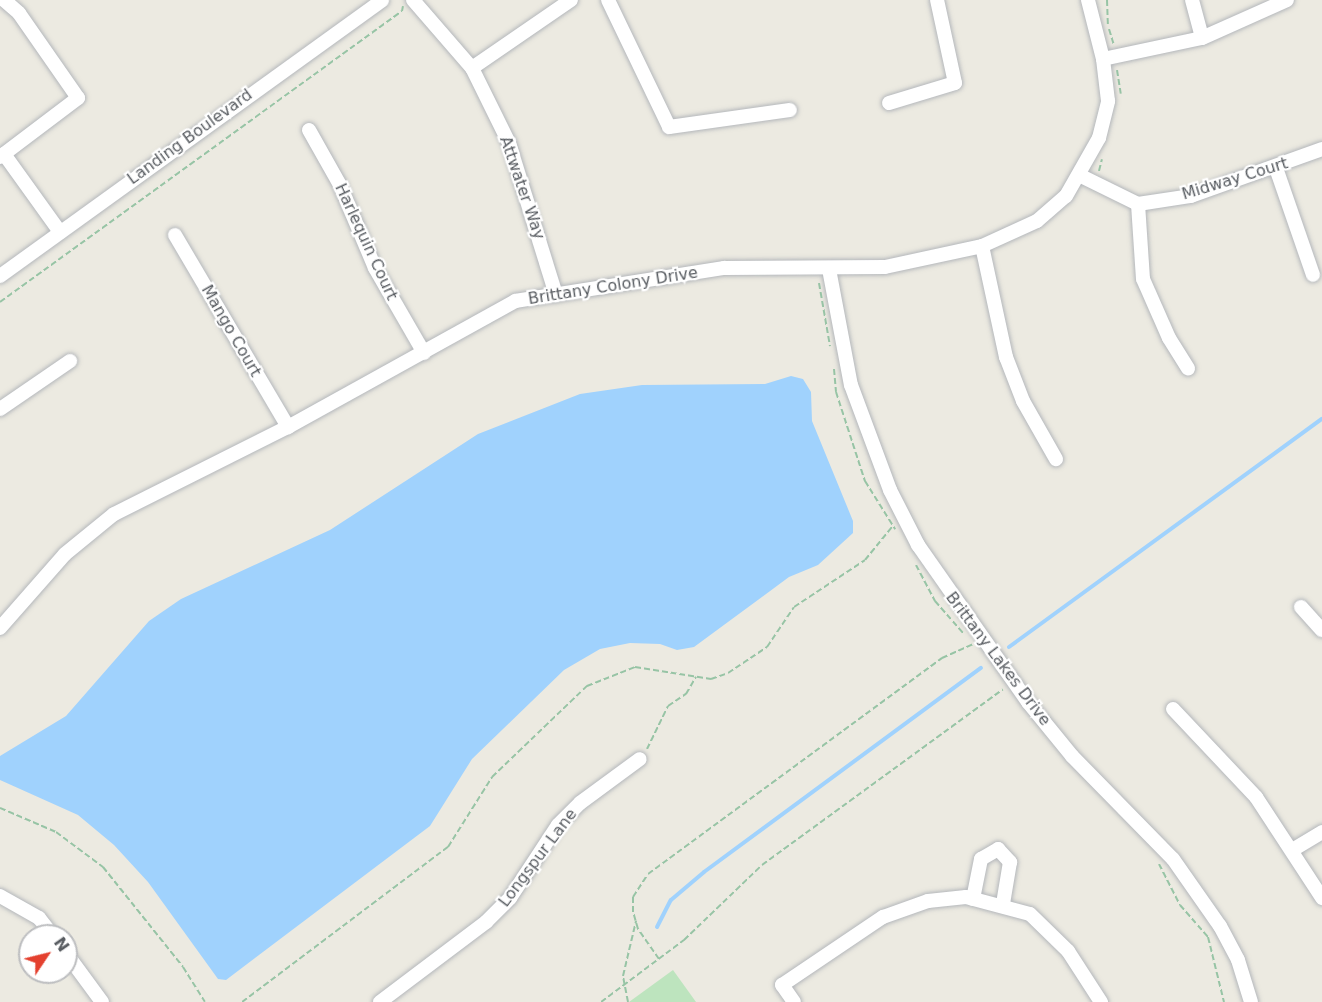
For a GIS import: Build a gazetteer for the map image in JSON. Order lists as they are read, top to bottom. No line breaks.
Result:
{"streets":{"street":["Landing Boulevard","Midway Court","Attwater Way","Harlequin Court","Brittany Colony Drive","Mango Court","Brittany Lakes Drive","Longspur Lane"]},"crossings":[["Attwater Way","Brittany Colony Drive"],["Harlequin Court","Brittany Colony Drive"],["Brittany Colony Drive","Mango Court"],["Brittany Colony Drive","Brittany Lakes Drive"]],"north":"top right"}
